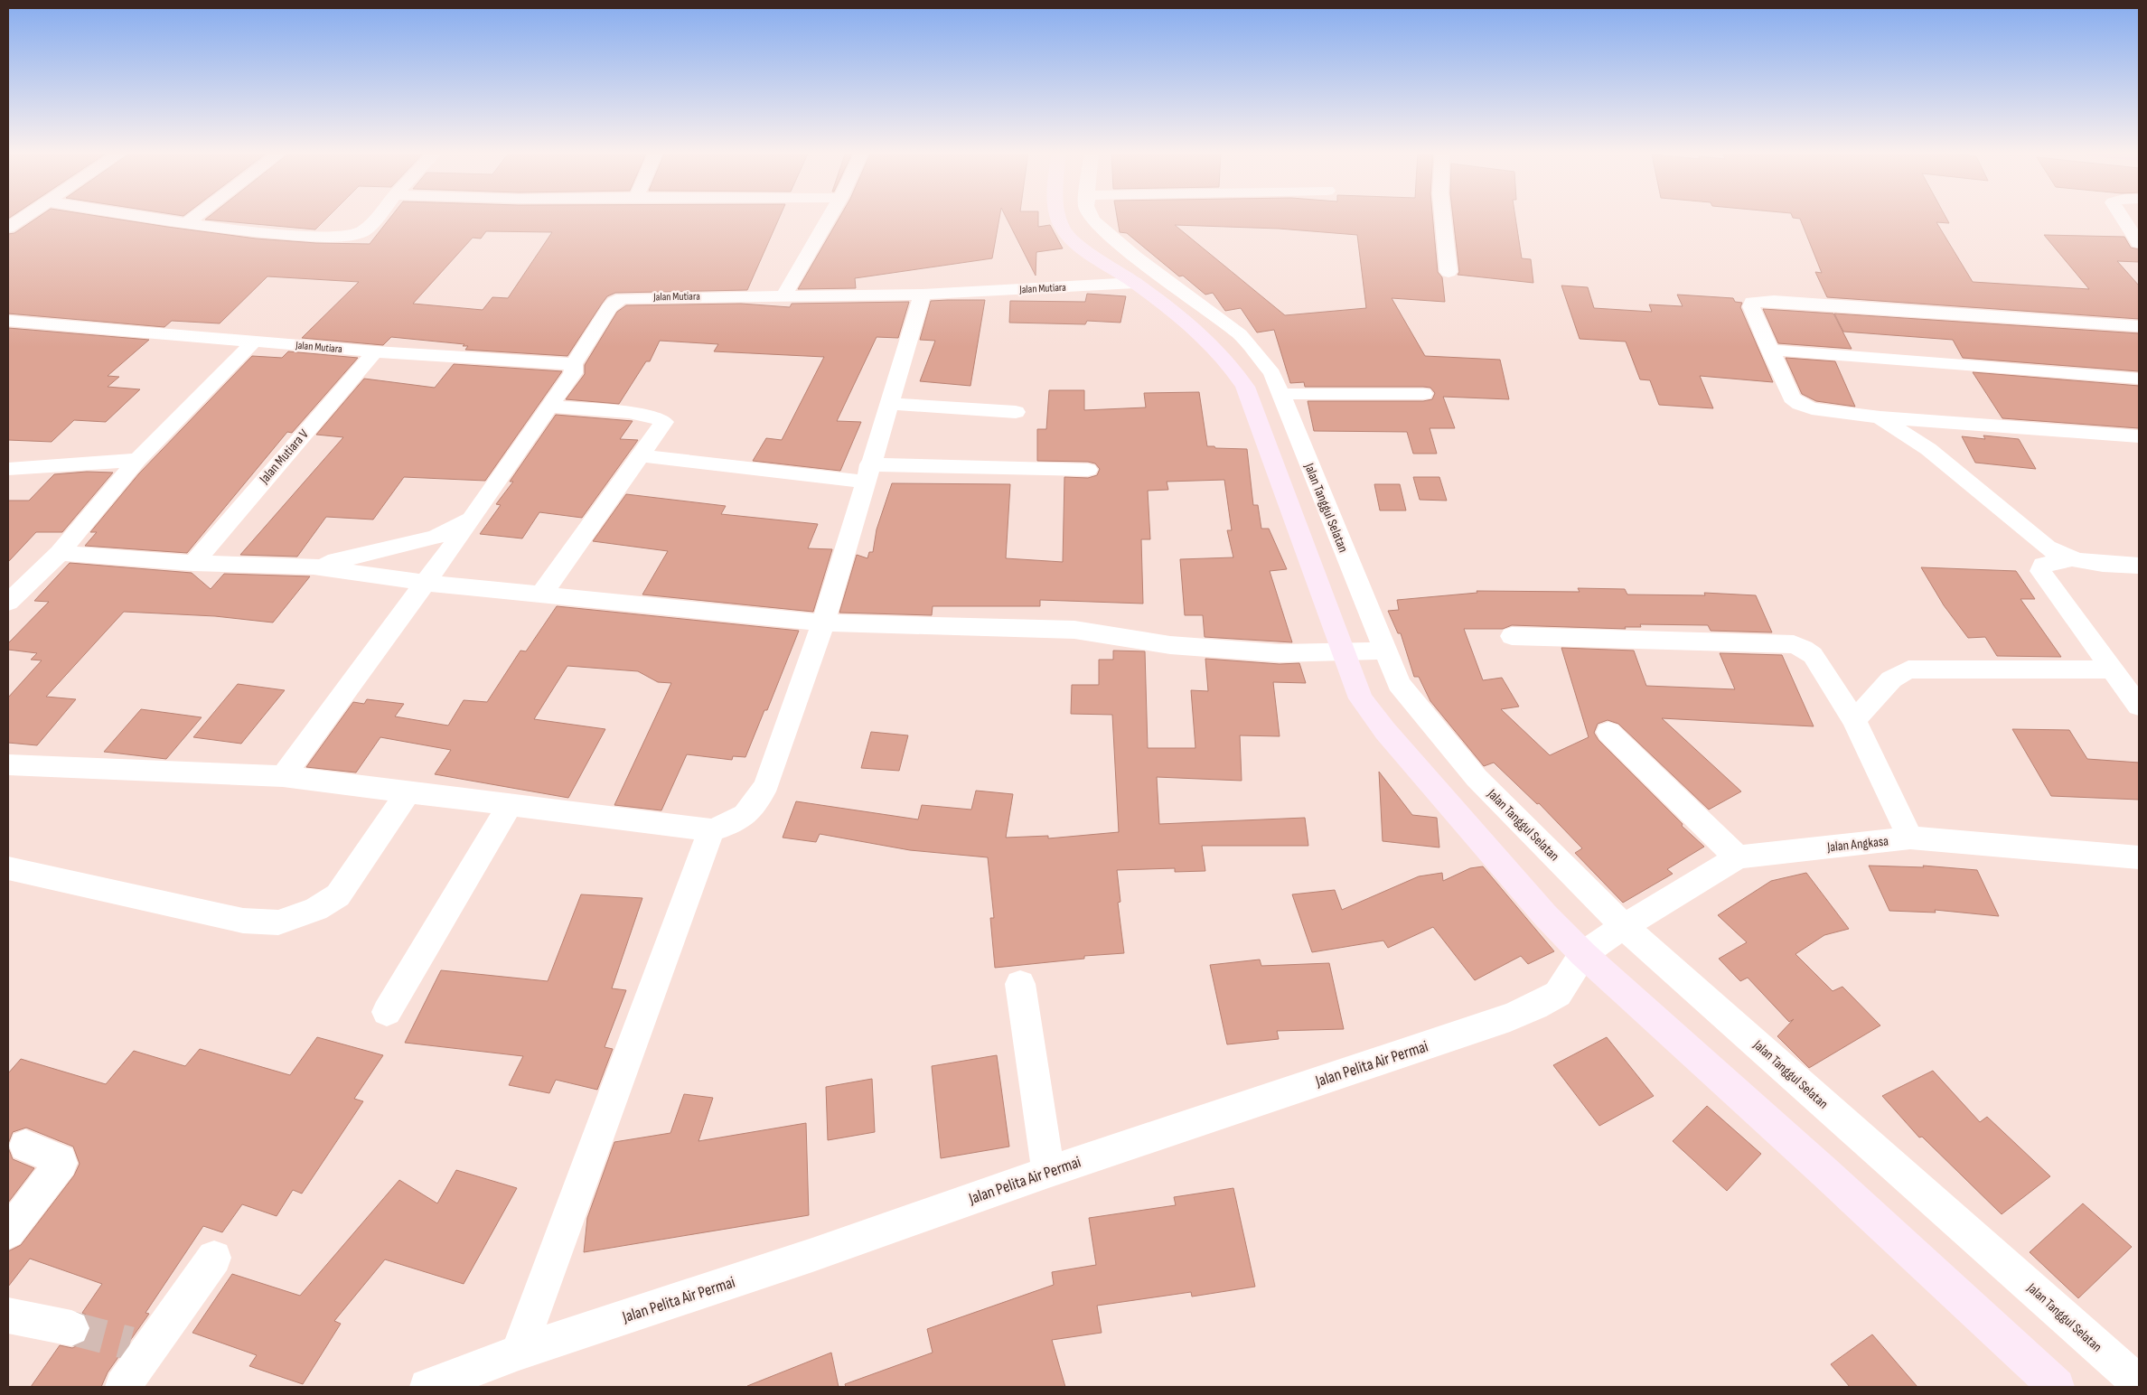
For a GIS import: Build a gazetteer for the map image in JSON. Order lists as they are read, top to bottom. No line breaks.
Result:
{"streets":{"street":["Jalan Mutiara","Jalan Mutiara V","Jalan Tanggul Selatan","Jalan Angkasa","Jalan Pelita Air Permai"]},"crossings":[["Jalan Mutiara","Jalan Mutiara V"],["Jalan Mutiara","Jalan Tanggul Selatan"],["Jalan Tanggul Selatan","Jalan Angkasa"],["Jalan Tanggul Selatan","Jalan Pelita Air Permai"],["Jalan Angkasa","Jalan Pelita Air Permai"]]}
